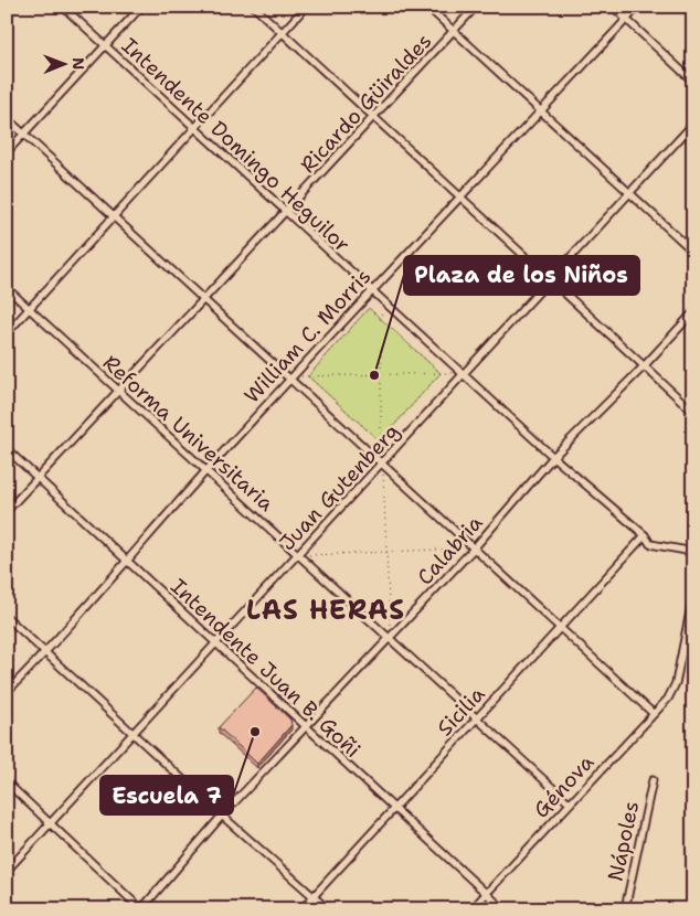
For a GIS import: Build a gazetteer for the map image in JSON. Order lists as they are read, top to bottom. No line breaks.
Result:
{"streets":{"street":["Ricardo Güiraldes","Intendente Domingo Heguilor","William C. Morris","Reforma Universitaria","Juan Gutenberg","Calabria","Intendente Juan B. Goñi","Sicilia","Génova","Nápoles"]},"crossings":[["Ricardo Güiraldes","Intendente Domingo Heguilor"],["Ricardo Güiraldes","Reforma Universitaria"],["Ricardo Güiraldes","Intendente Juan B. Goñi"],["Intendente Domingo Heguilor","William C. Morris"],["Intendente Domingo Heguilor","Juan Gutenberg"],["Intendente Domingo Heguilor","Calabria"],["Intendente Domingo Heguilor","Sicilia"],["William C. Morris","Reforma Universitaria"],["William C. Morris","Intendente Juan B. Goñi"],["Reforma Universitaria","Juan Gutenberg"],["Reforma Universitaria","Calabria"],["Reforma Universitaria","Sicilia"],["Reforma Universitaria","Génova"],["Juan Gutenberg","Intendente Juan B. Goñi"],["Calabria","Intendente Juan B. Goñi"],["Intendente Juan B. Goñi","Sicilia"],["Intendente Juan B. Goñi","Génova"]],"districts":["LAS HERAS"],"places":["Plaza de los Niños","Escuela 7"],"north":"right"}
